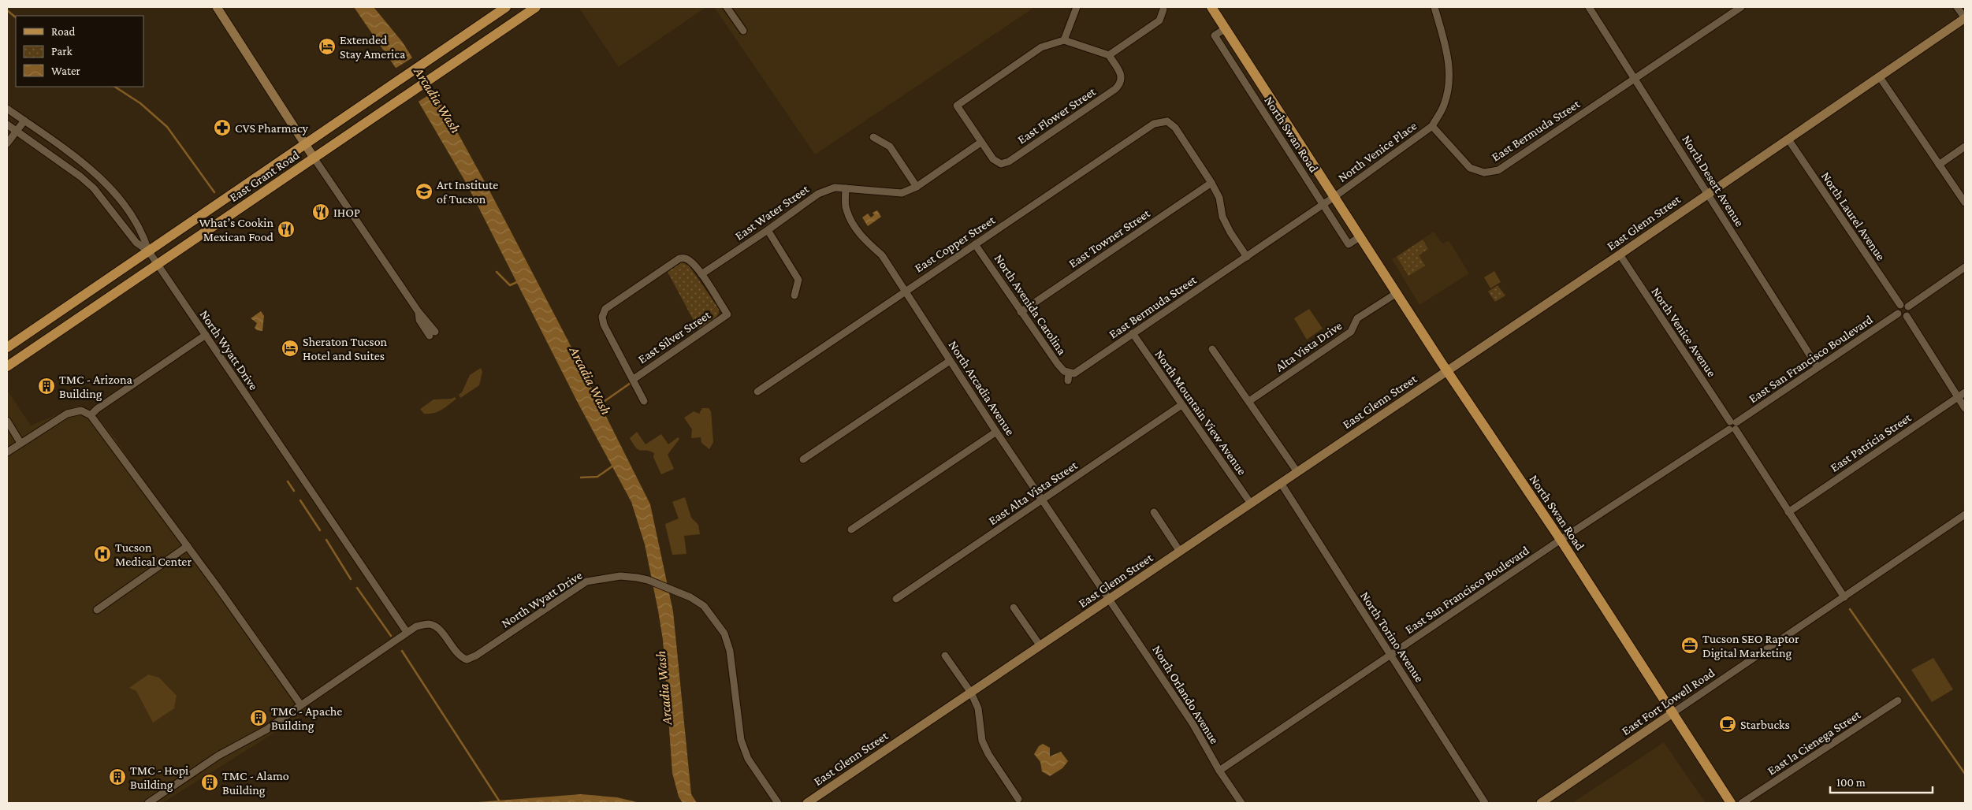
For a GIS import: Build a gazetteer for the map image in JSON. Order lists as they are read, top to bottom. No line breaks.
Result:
{"streets":{"main road":["North Swan Road","East Grant Road"],"street":["East Flower Street","East Bermuda Street","North Venice Place","North Desert Avenue","East Water Street","North Laurel Avenue","East Glenn Street","East Towner Street","East Copper Street","North Avenida Carolina","North Venice Avenue","East Silver Street","Alta Vista Drive","North Wyatt Drive","East San Francisco Boulevard","North Arcadia Avenue","North Mountain View Avenue","East Patricia Street","East Alta Vista Street","North Torino Avenue","North Orlando Avenue","East Fort Lowell Road","East la Cienega Street"]},"crossings":[["East Flower Street","East Water Street"],["East Bermuda Street","North Swan Road"],["East Bermuda Street","North Venice Place"],["East Bermuda Street","North Desert Avenue"],["East Bermuda Street","North Avenida Carolina"],["East Bermuda Street","North Mountain View Avenue"],["North Swan Road","North Venice Place"],["North Swan Road","East Glenn Street"],["North Swan Road","Alta Vista Drive"],["North Swan Road","East San Francisco Boulevard"],["North Swan Road","East Fort Lowell Road"],["East Grant Road","North Wyatt Drive"],["North Desert Avenue","East Glenn Street"],["North Desert Avenue","East San Francisco Boulevard"],["East Water Street","East Silver Street"],["East Water Street","North Arcadia Avenue"],["North Laurel Avenue","East Glenn Street"],["North Laurel Avenue","East San Francisco Boulevard"],["East Glenn Street","North Venice Avenue"],["East Glenn Street","North Arcadia Avenue"],["East Glenn Street","North Mountain View Avenue"],["East Glenn Street","North Torino Avenue"],["East Glenn Street","North Orlando Avenue"],["East Towner Street","East Copper Street"],["East Towner Street","North Avenida Carolina"],["East Copper Street","North Avenida Carolina"],["East Copper Street","North Arcadia Avenue"],["North Venice Avenue","East San Francisco Boulevard"],["North Venice Avenue","East Patricia Street"],["North Venice Avenue","East Fort Lowell Road"],["East San Francisco Boulevard","North Torino Avenue"],["East San Francisco Boulevard","North Orlando Avenue"],["North Arcadia Avenue","East Alta Vista Street"],["North Arcadia Avenue","North Orlando Avenue"],["North Mountain View Avenue","East Alta Vista Street"]],"water":["Arcadia Wash"],"places":{"hotel":["Extended Stay America","Sheraton Tucson Hotel and Suites"],"pharmacy":["CVS Pharmacy"],"school or university":["Art Institute of Tucson"],"restaurant":["IHOP","What’s Cookin Mexican Food"],"building":["TMC - Arizona Building","TMC - Apache Building","TMC - Hopi Building","TMC - Alamo Building"],"hospital":["Tucson Medical Center"],"office":["Tucson SEO Raptor Digital Marketing"],"cafe":["Starbucks"]},"legend":["Road","Park","Water"],"scale_bar":"100 m"}
